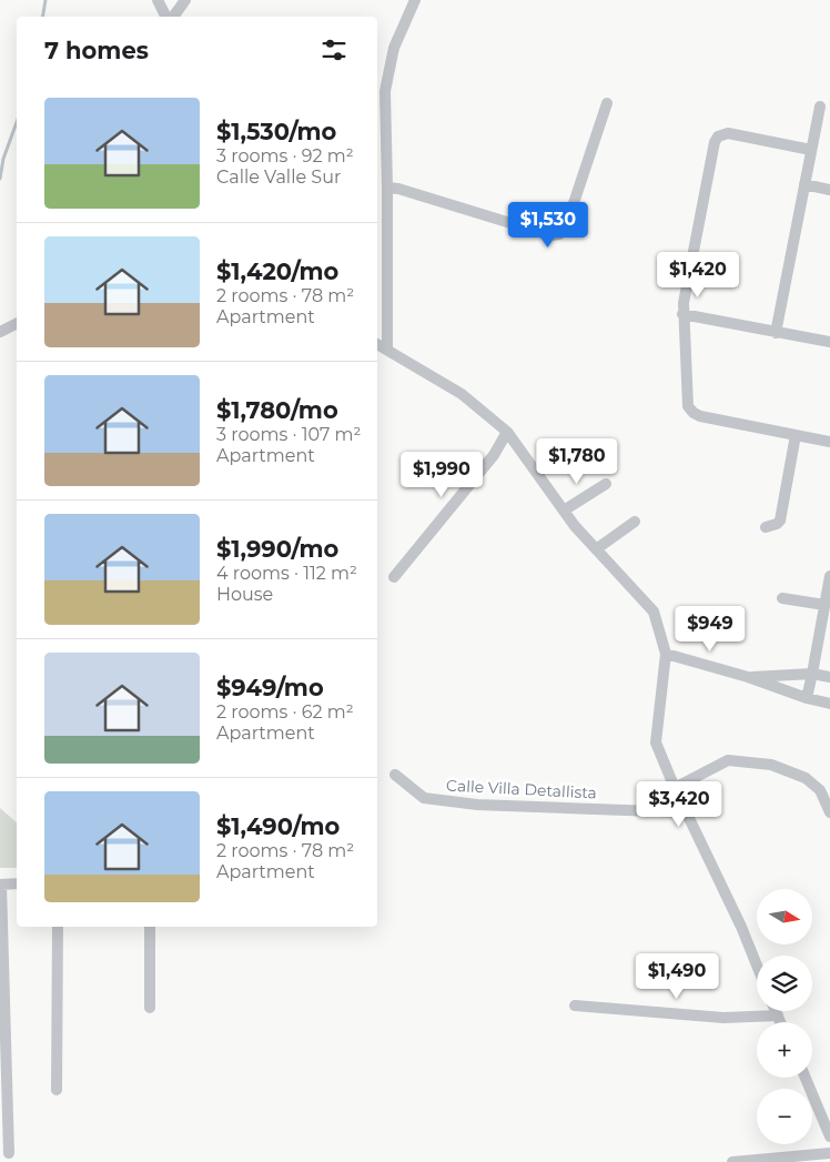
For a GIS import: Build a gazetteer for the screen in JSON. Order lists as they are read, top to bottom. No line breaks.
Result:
{"streets":{"street":["Calle Villa Detallista"]},"north":"right","page":{"heading":"7 homes","list":[{"name":"$1,530/mo","note":"3 rooms · 92 m² · Calle Valle Sur"},{"name":"$1,420/mo","note":"2 rooms · 78 m² · Apartment"},{"name":"$1,780/mo","note":"3 rooms · 107 m² · Apartment"},{"name":"$1,990/mo","note":"4 rooms · 112 m² · House"},{"name":"$949/mo","note":"2 rooms · 62 m² · Apartment"},{"name":"$1,490/mo","note":"2 rooms · 78 m² · Apartment"}],"price":["$1,530","$1,420","$1,780","$1,990","$949","$3,420","$1,490"],"map_buttons":["+","−"]}}
